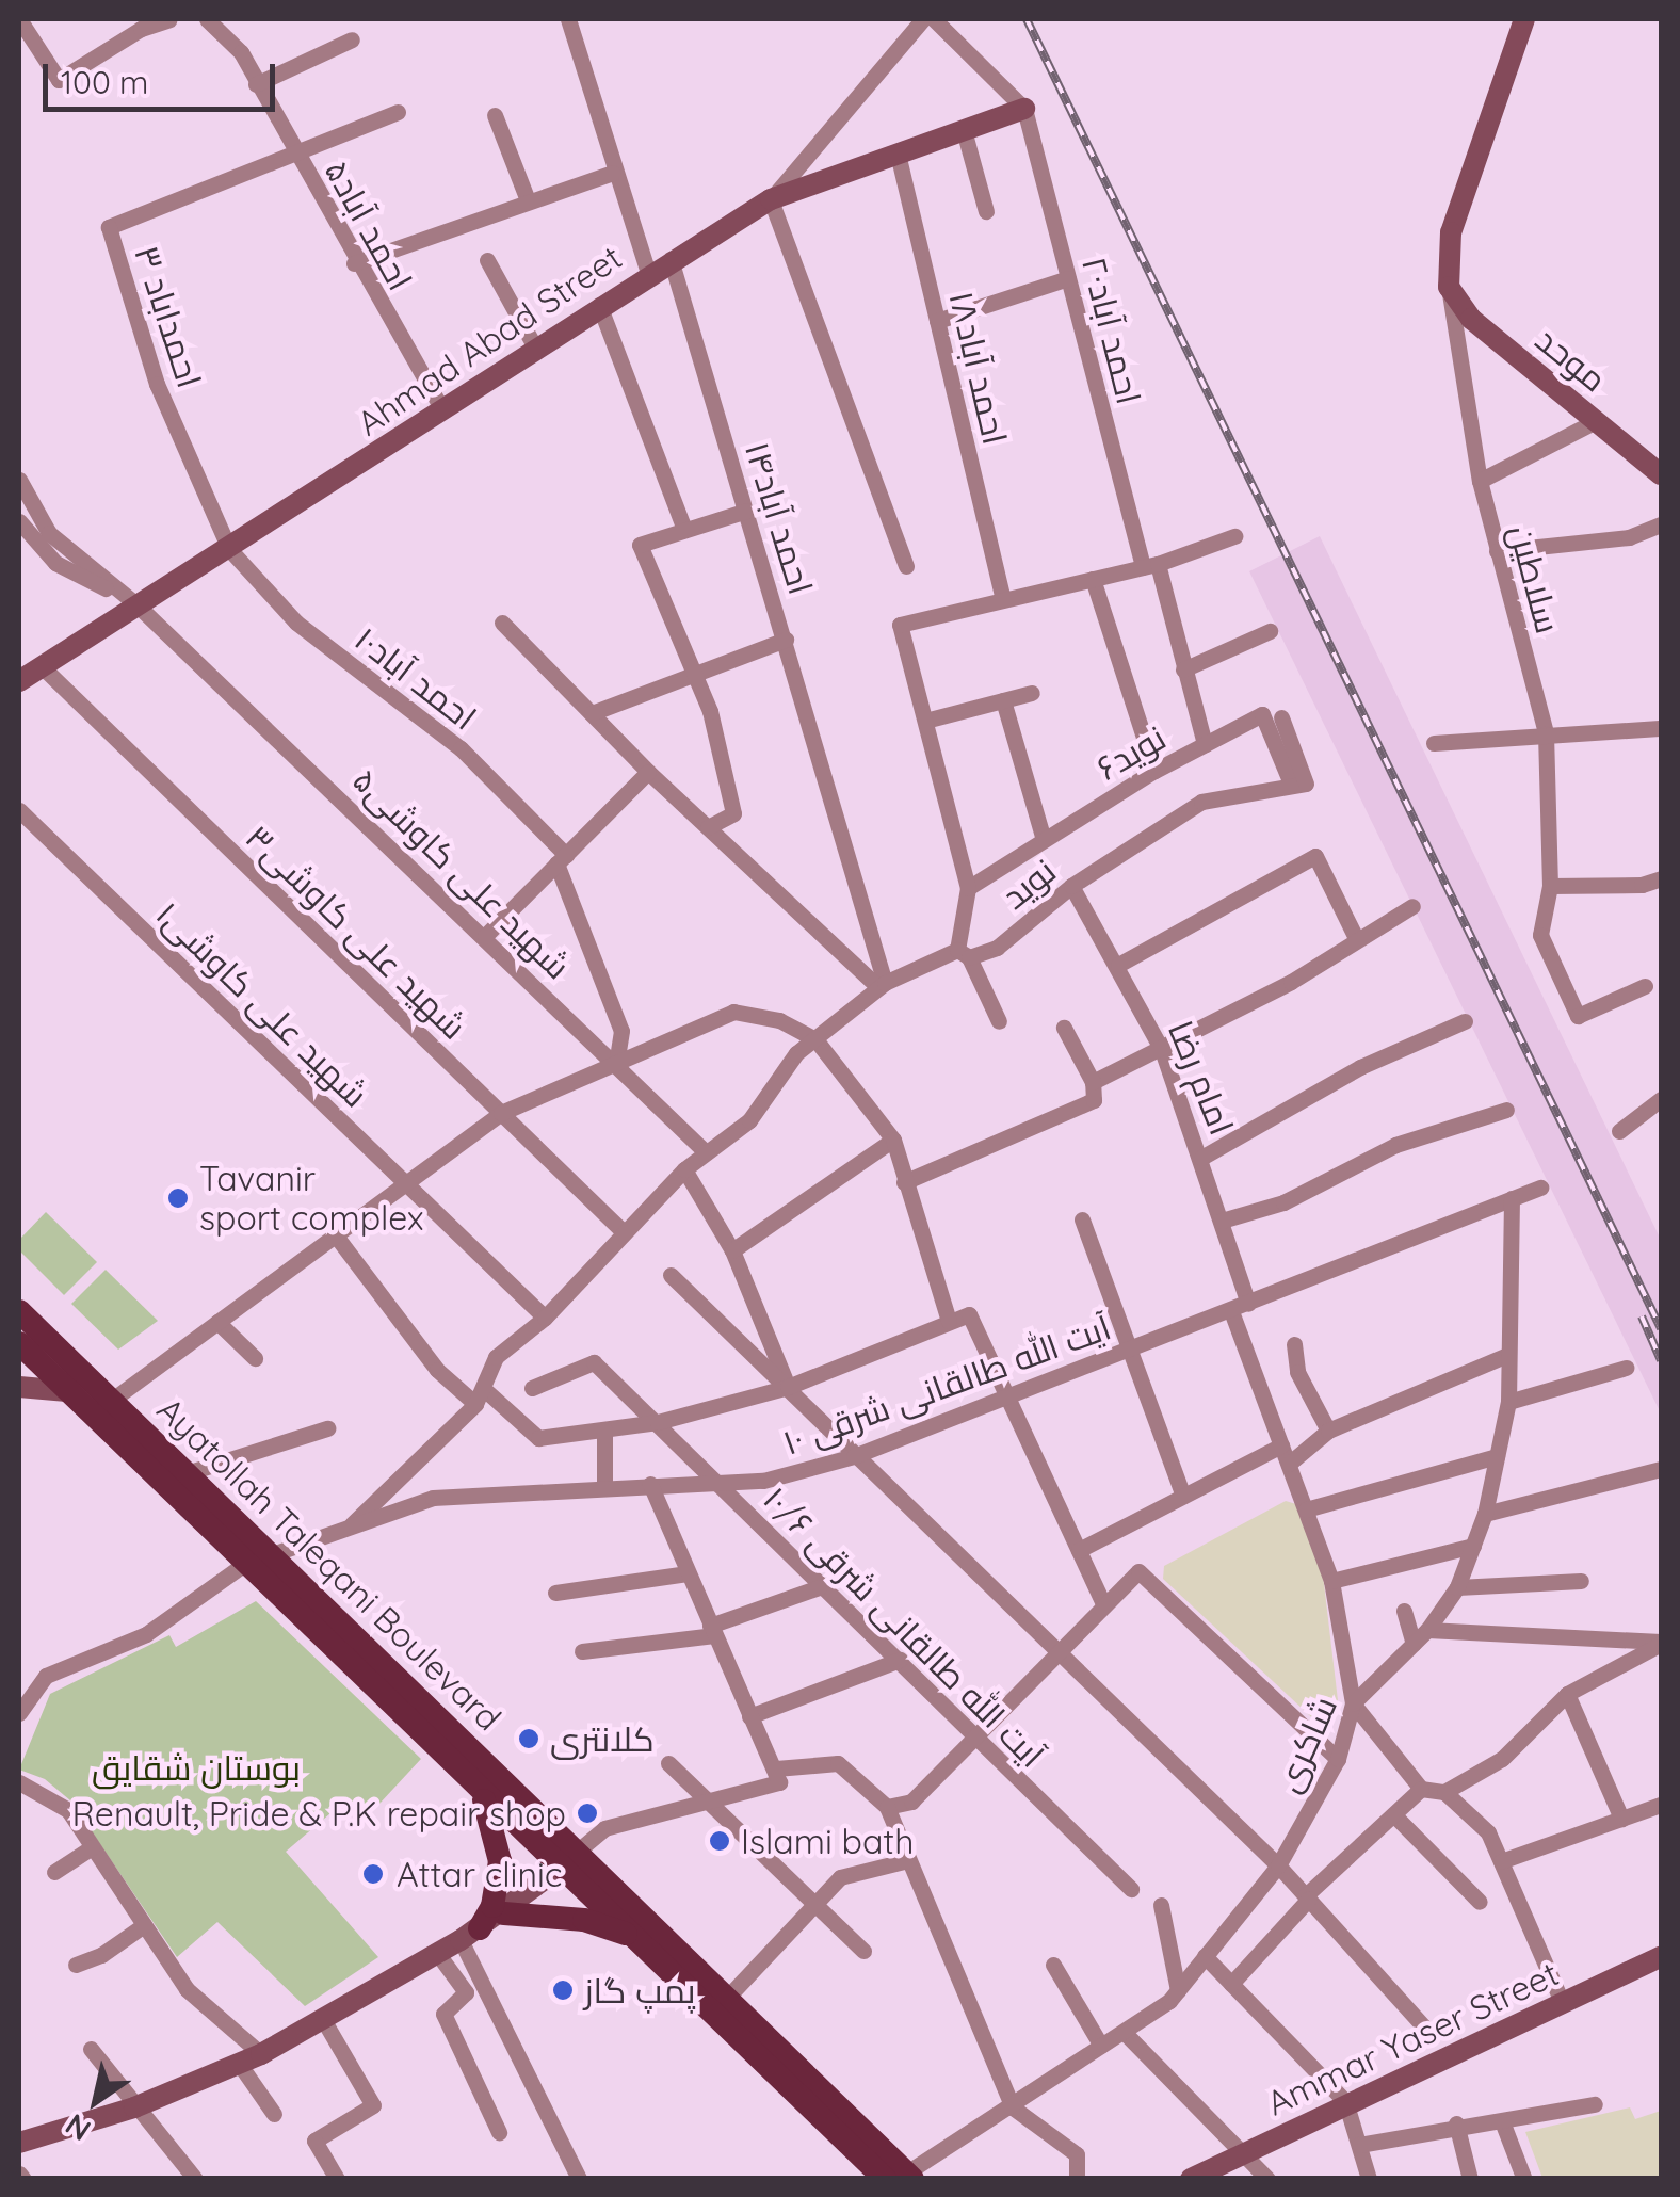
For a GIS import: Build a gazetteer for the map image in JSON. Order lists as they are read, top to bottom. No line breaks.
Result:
{"streets":{"main road":["Ahmad Abad Street","موحد","Ayatollah Taleqani Boulevard","Ammar Yaser Street"],"street":["احمد آباد۵","احمداباد ۳","احمد آباد۲۰","احمد آباد۱۸","احمد آباد۱۴","سلاطین","احمد آباد۱۰","نوید۶","شهید علی کاوشی۵","نوید","شهید علی کاوشی۳","شهید علی کاوشی۱","امام رضا","آیت الله طالقانی شرقی ۱۰","آیت الله طالقانی شرقی ۱۰/۶","شاکری"]},"crossings":[["احمد آباد۵","احمداباد ۳"],["احمد آباد۵","Ahmad Abad Street"],["احمداباد ۳","Ahmad Abad Street"],["احمداباد ۳","احمد آباد۱۰"],["احمد آباد۲۰","Ahmad Abad Street"],["احمد آباد۲۰","نوید۶"],["Ahmad Abad Street","احمد آباد۱۸"],["Ahmad Abad Street","احمد آباد۱۴"],["Ahmad Abad Street","احمد آباد۱۰"],["Ahmad Abad Street","شهید علی کاوشی۵"],["Ahmad Abad Street","شهید علی کاوشی۳"],["موحد","سلاطین"],["احمد آباد۱۴","نوید"],["نوید۶","نوید"],["شهید علی کاوشی۵","نوید"],["نوید","شهید علی کاوشی۳"],["نوید","شهید علی کاوشی۱"],["نوید","امام رضا"],["نوید","آیت الله طالقانی شرقی ۱۰"],["امام رضا","آیت الله طالقانی شرقی ۱۰"],["آیت الله طالقانی شرقی ۱۰","Ayatollah Taleqani Boulevard"],["آیت الله طالقانی شرقی ۱۰","آیت الله طالقانی شرقی ۱۰/۶"],["آیت الله طالقانی شرقی ۱۰","شاکری"],["Ayatollah Taleqani Boulevard","شاکری"]],"parks":["بوستان شقایق"],"places":["Tavanir sport complex","کلانتری","Renault, Pride & P.K repair shop","Islami bath","Attar clinic","پمپ گاز"],"scale_bar":"100 m","north":"bottom left"}
